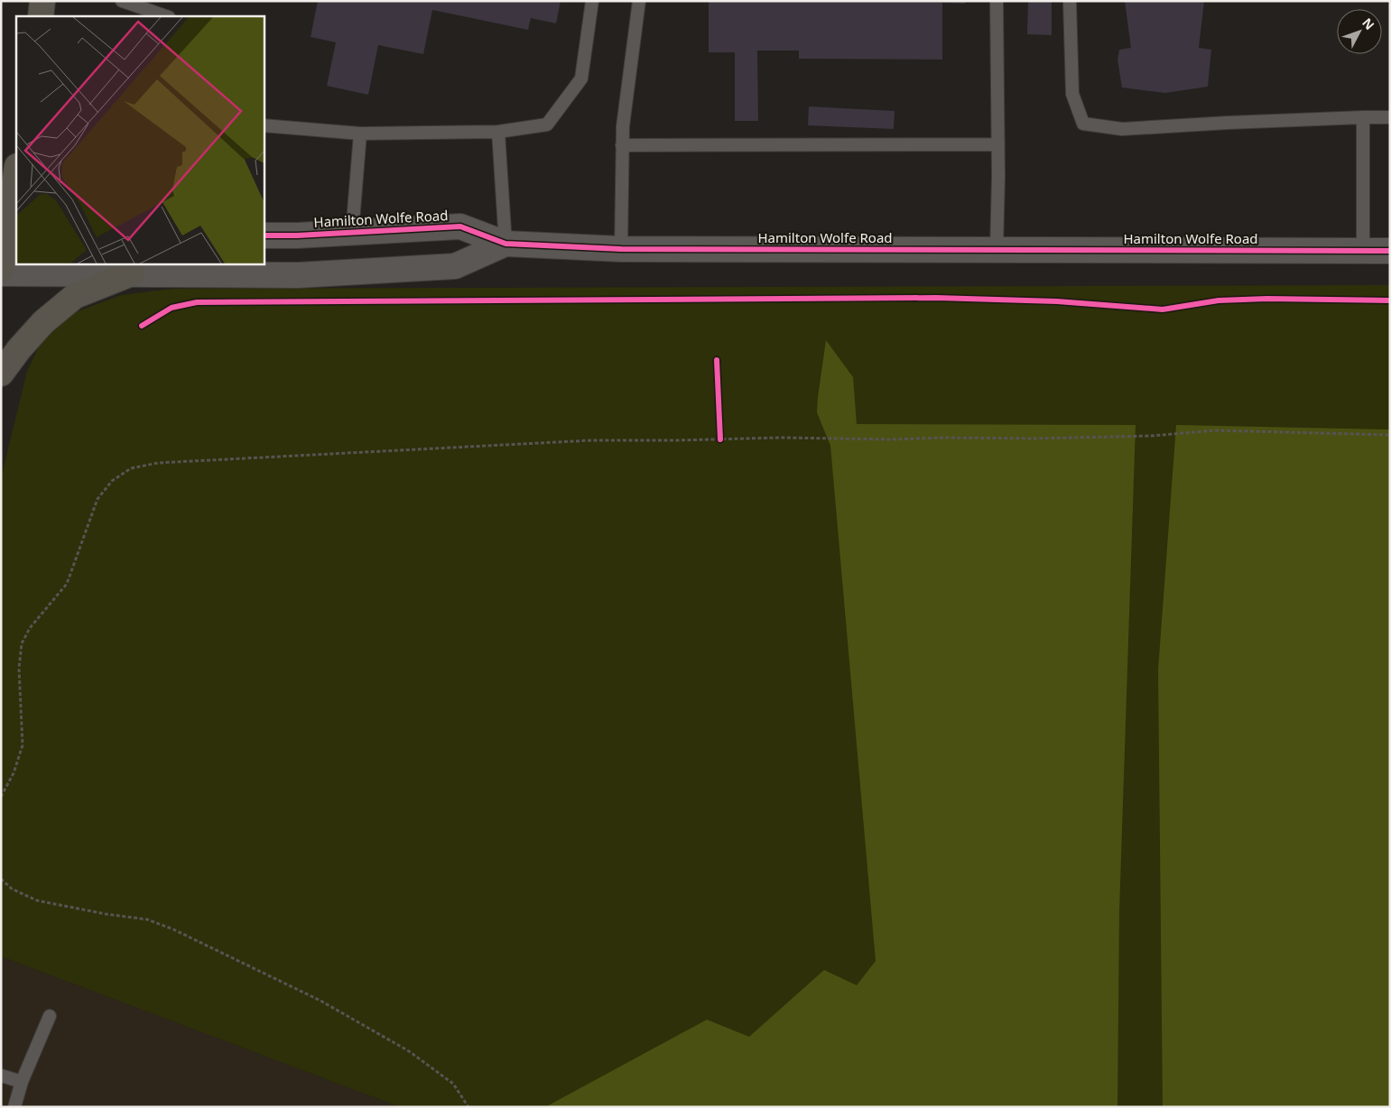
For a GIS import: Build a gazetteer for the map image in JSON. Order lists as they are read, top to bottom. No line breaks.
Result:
{"streets":{"street":["Hamilton Wolfe Road"]},"north":"top right"}
